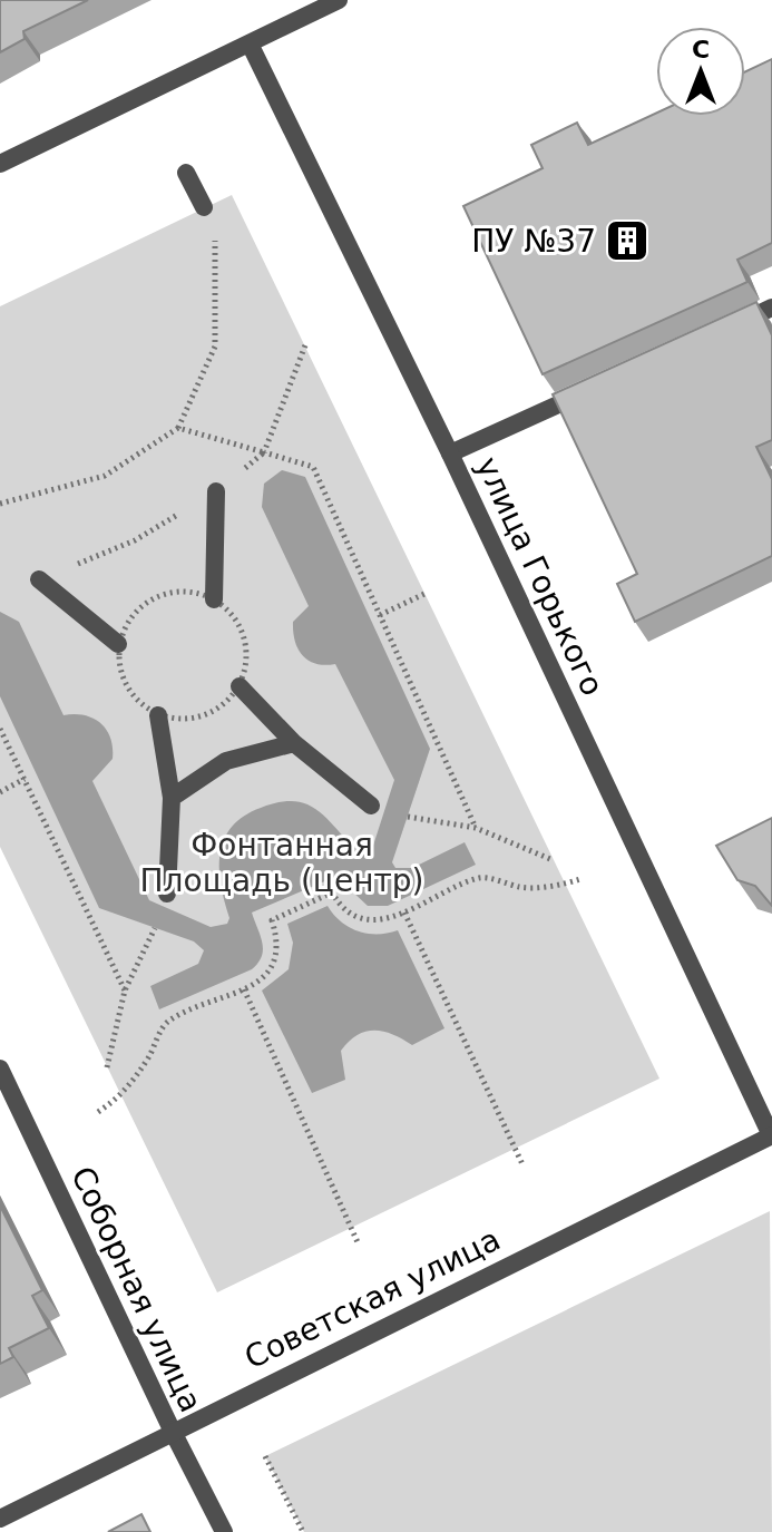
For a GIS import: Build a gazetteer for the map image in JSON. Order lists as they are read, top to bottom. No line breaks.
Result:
{"streets":{"street":["улица Горького","Соборная улица","Советская улица"]},"crossings":[["улица Горького","Советская улица"],["Соборная улица","Советская улица"]],"parks":["Фонтанная Площадь (центр)"],"places":{"building":["ПУ №37"]},"north":"top"}
